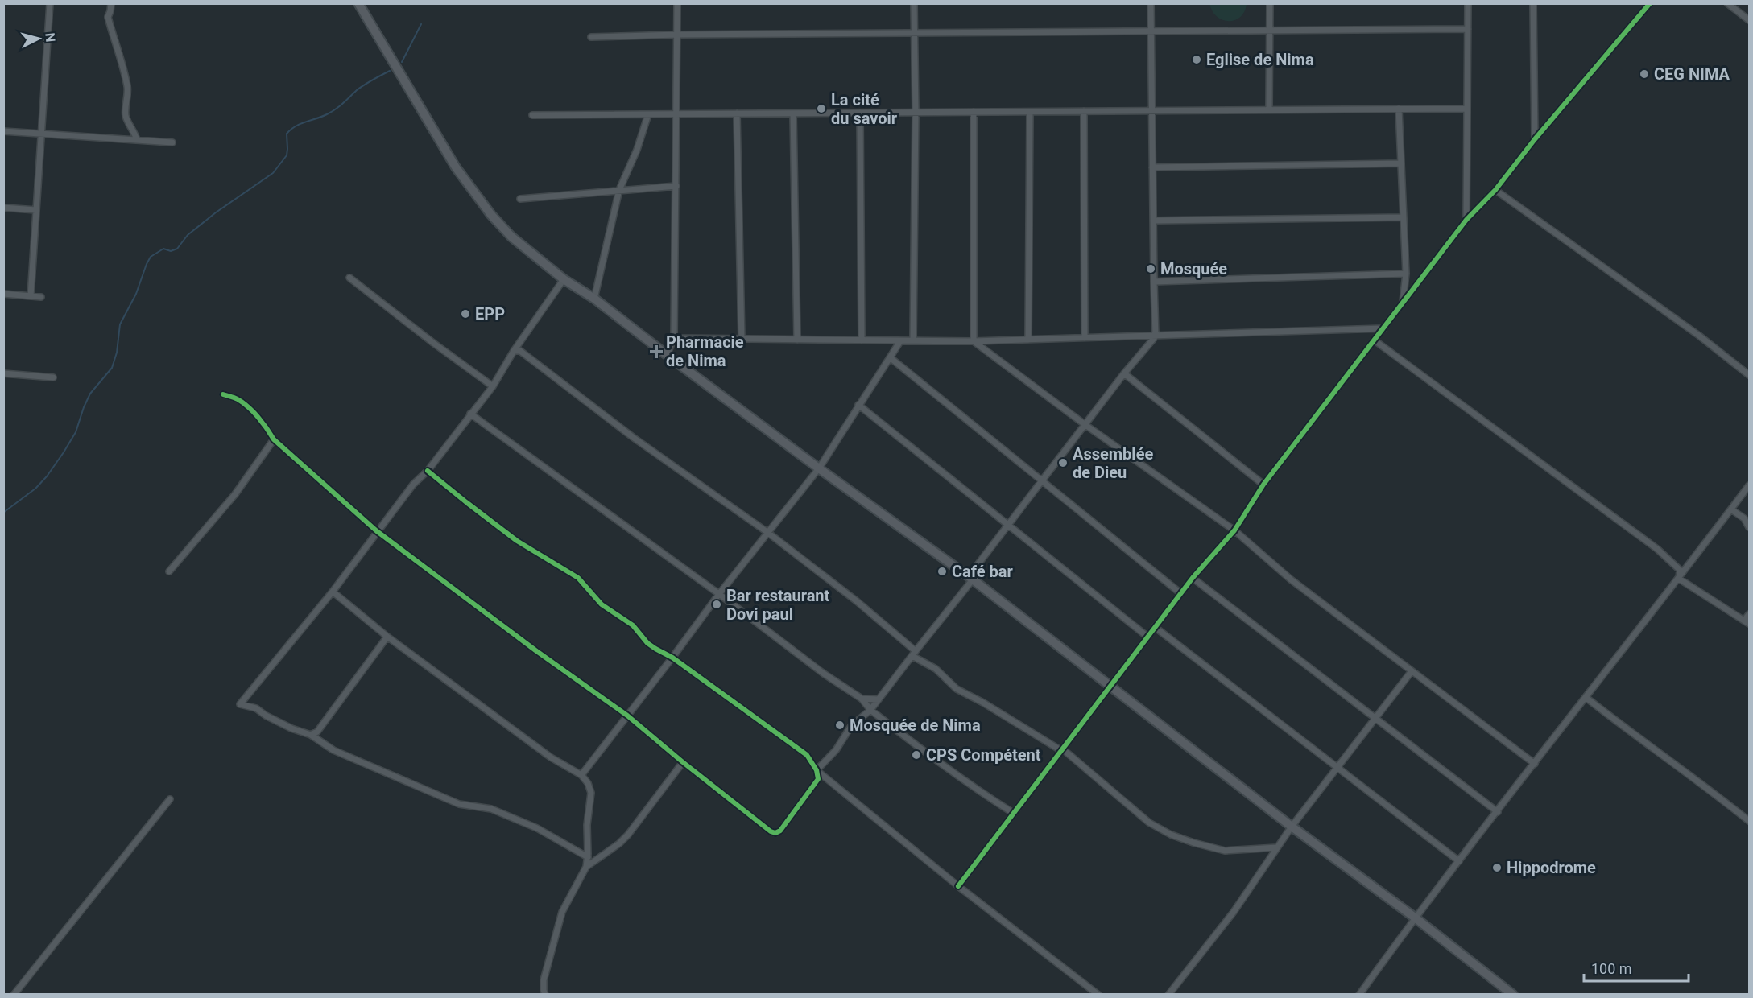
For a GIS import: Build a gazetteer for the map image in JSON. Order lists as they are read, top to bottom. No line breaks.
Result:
{"places":{"other":["Eglise de Nima","CEG NIMA","La cité du savoir","Mosquée","EPP","Assemblée de Dieu","Café bar","Bar restaurant Dovi paul","Mosquée de Nima","CPS Compétent","Hippodrome"],"health":["Pharmacie de Nima"]},"scale_bar":"100 m","north":"right"}
